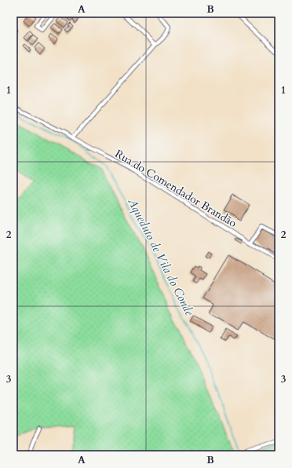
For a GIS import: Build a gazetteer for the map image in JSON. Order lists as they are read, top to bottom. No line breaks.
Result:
{"streets":{"street":["Rua do Comendador Brandão"]},"water":["Aqueduto de Vila do Conde"],"grid":{"columns":["A","B"],"rows":["1","2","3"]}}
